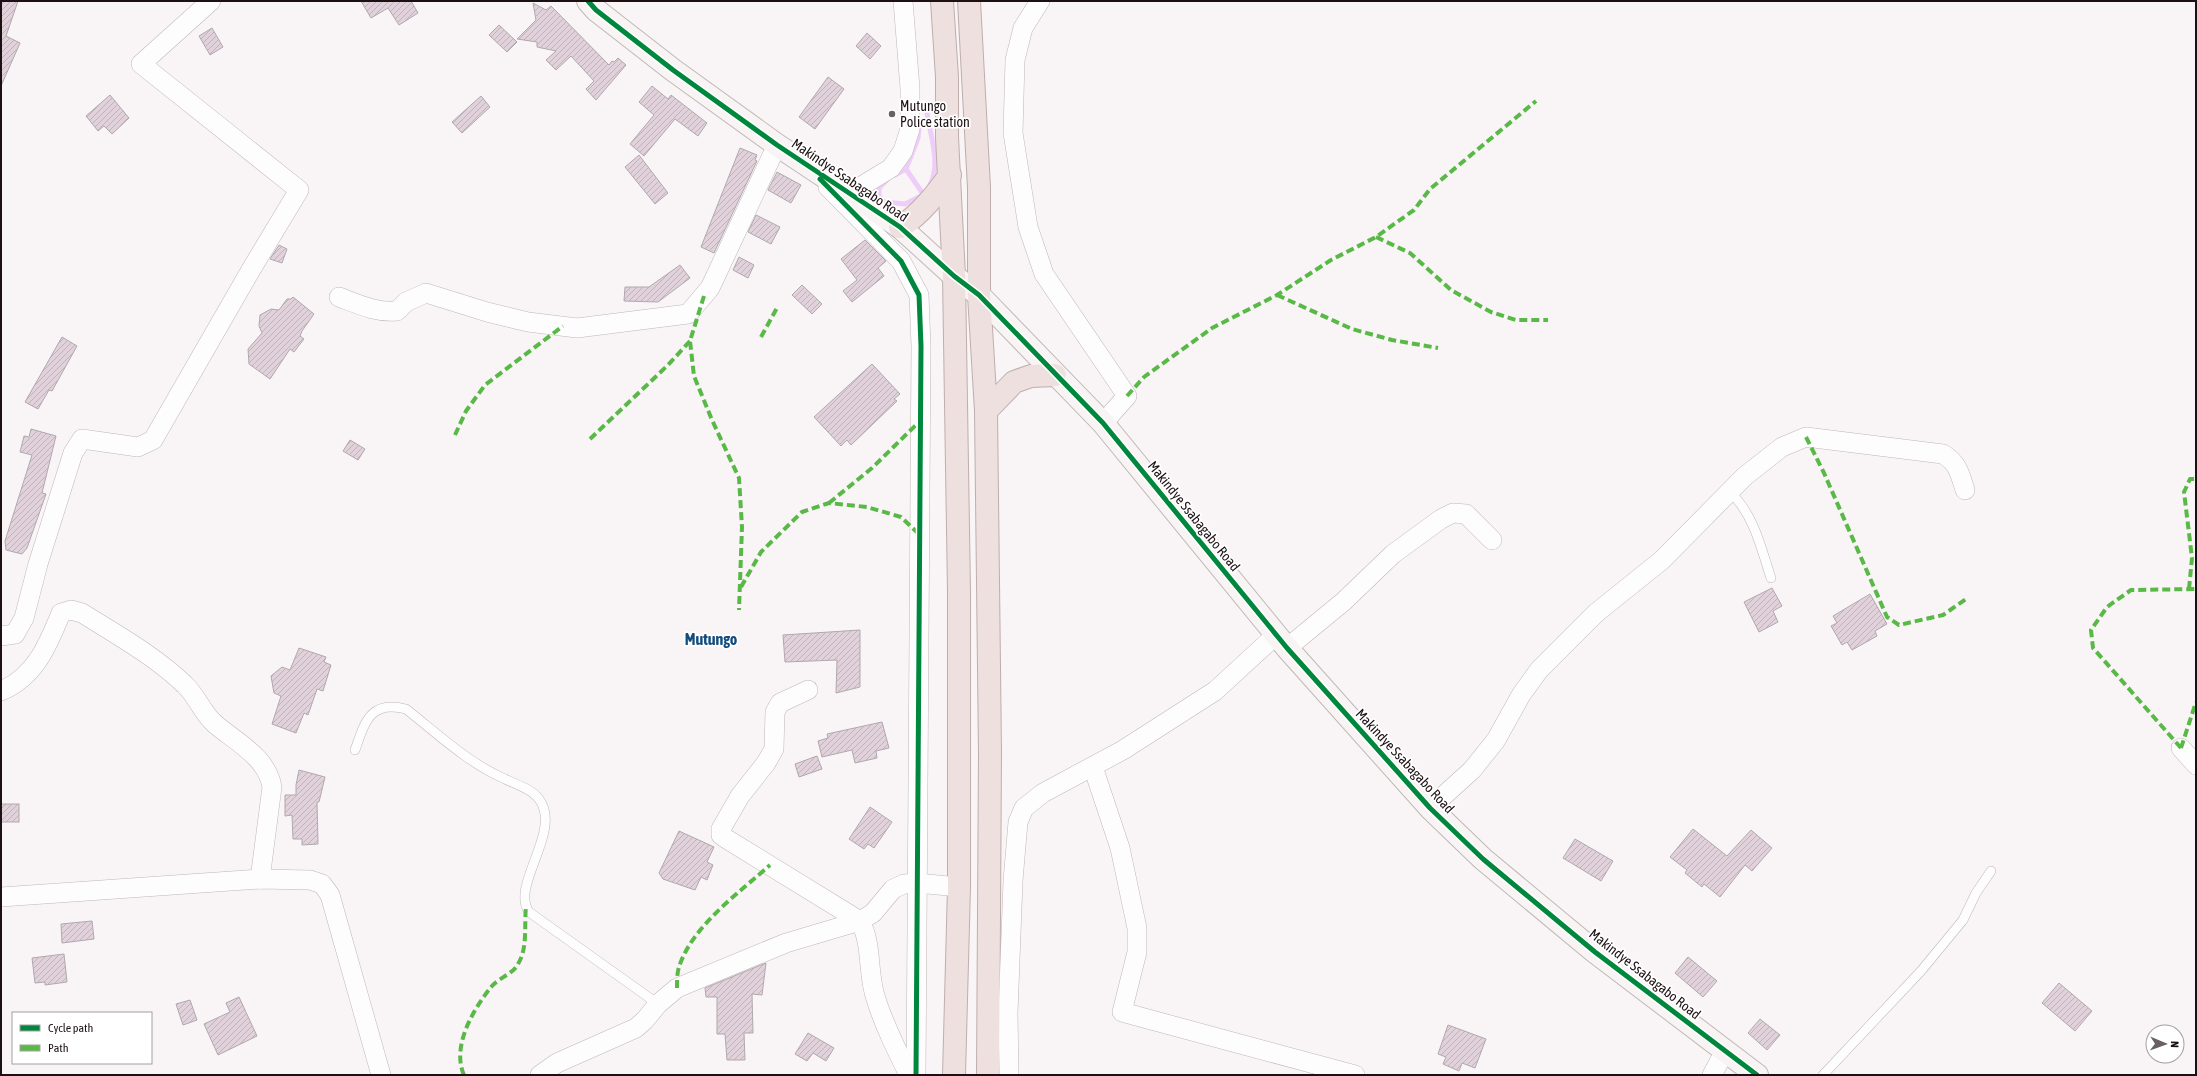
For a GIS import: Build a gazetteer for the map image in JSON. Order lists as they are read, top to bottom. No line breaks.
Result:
{"streets":{"street":["Makindye Ssabagabo Road"]},"districts":["Mutungo"],"places":["Mutungo Police station"],"legend":["Cycle path","Path"],"north":"right"}
